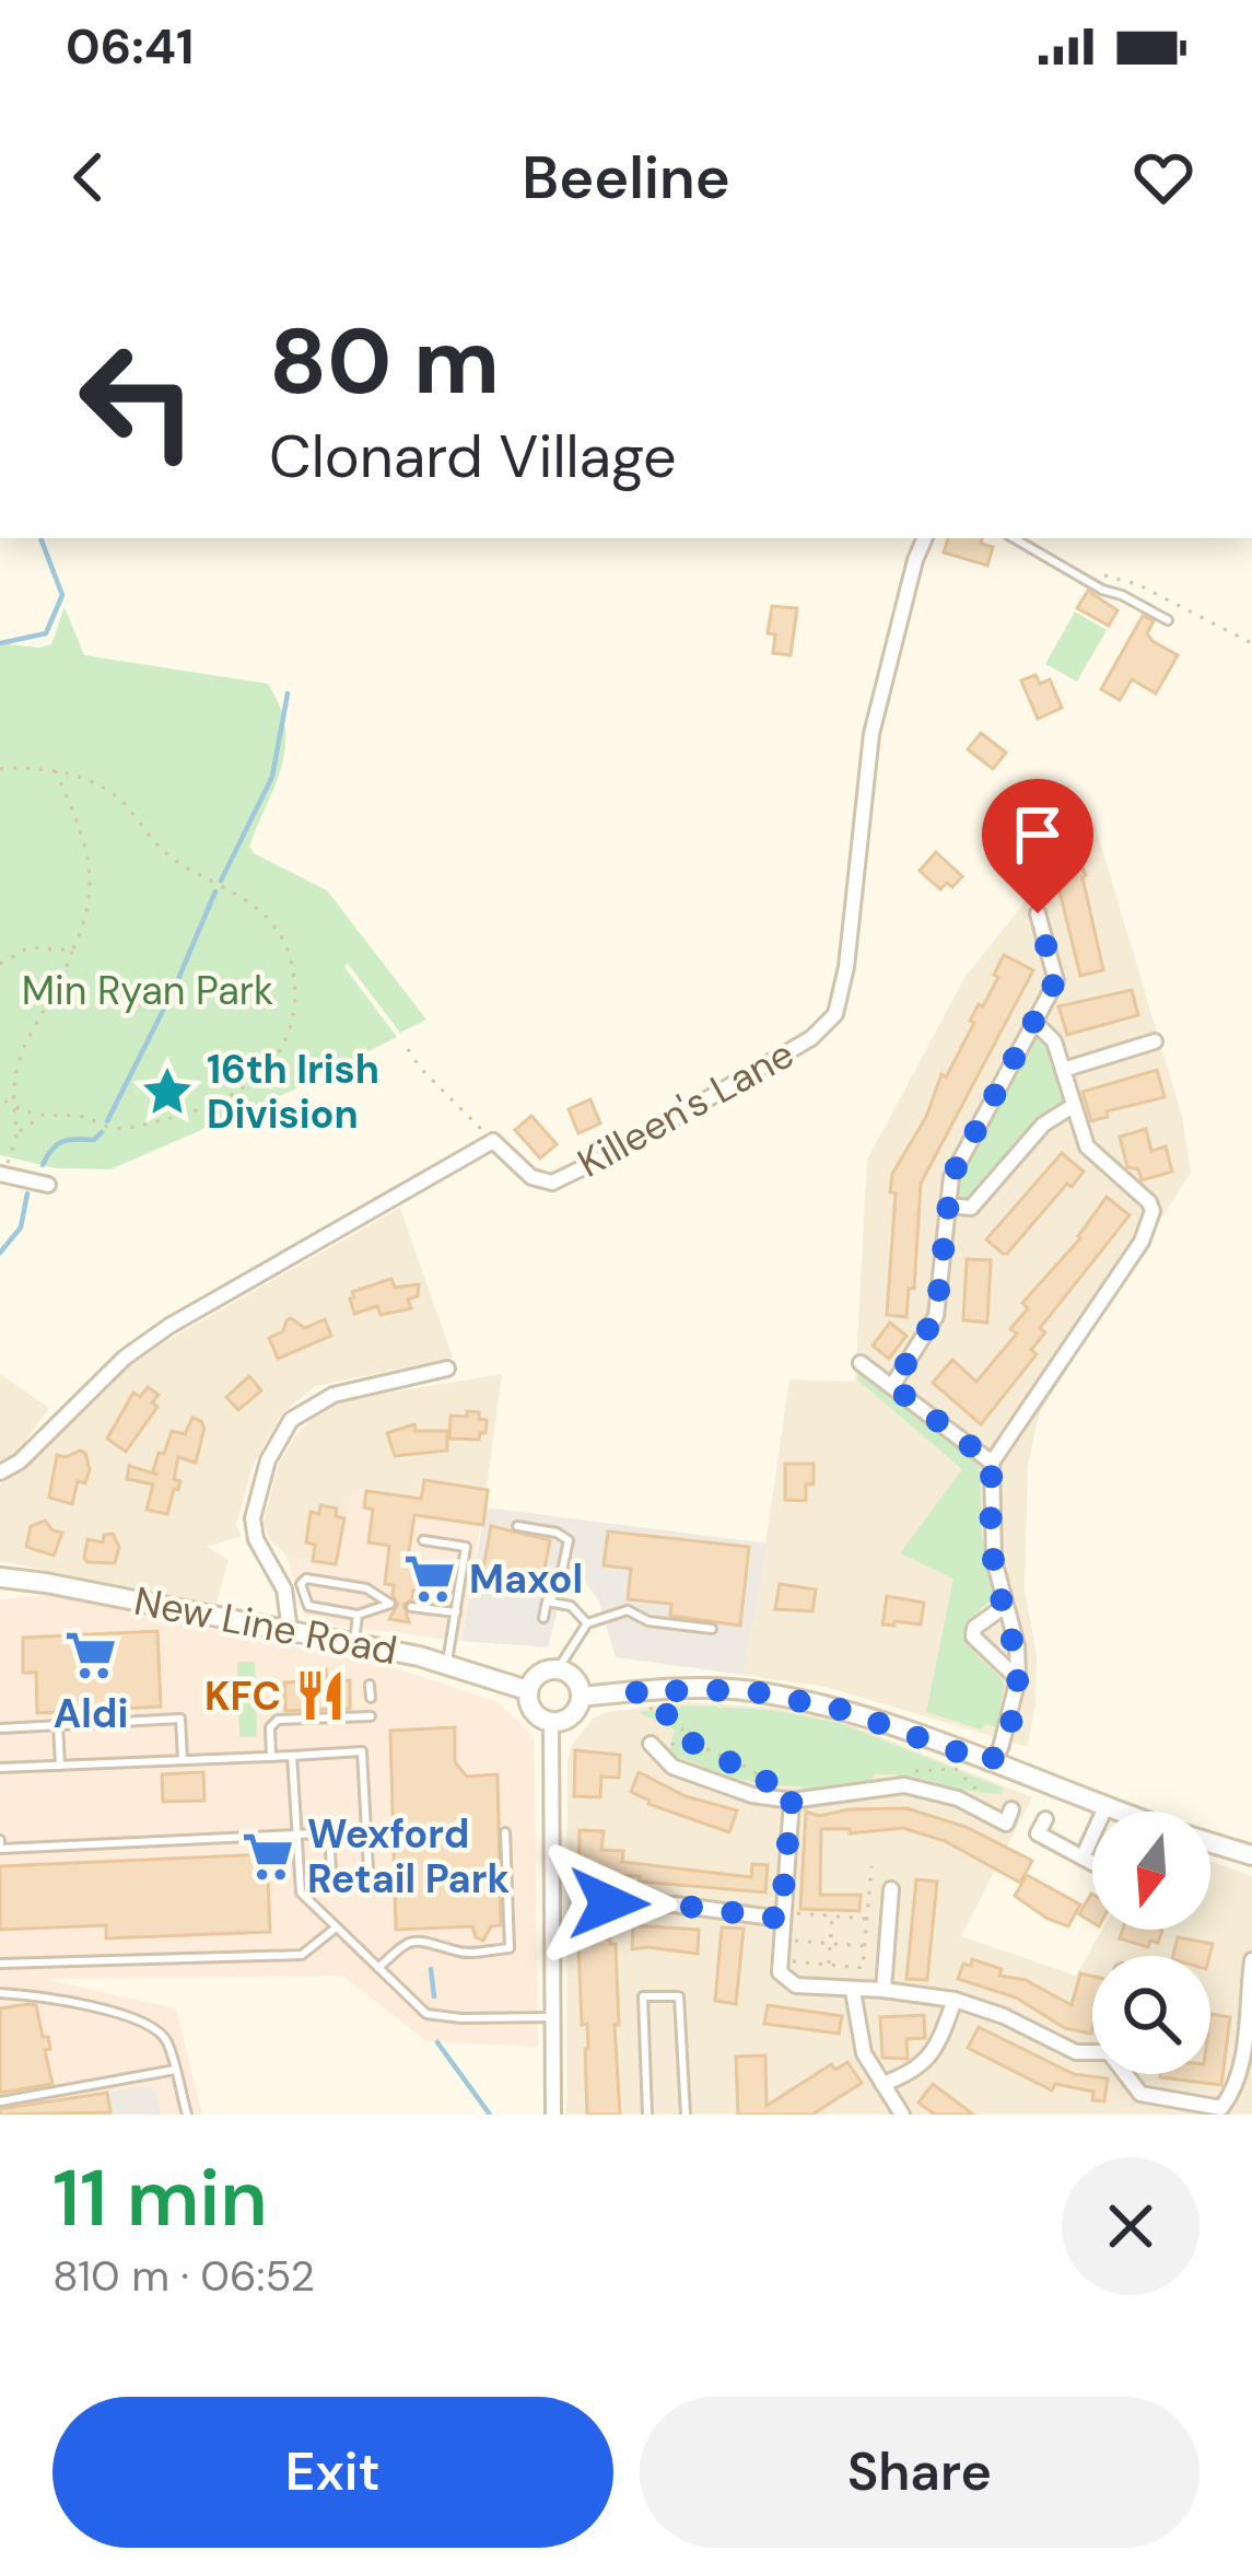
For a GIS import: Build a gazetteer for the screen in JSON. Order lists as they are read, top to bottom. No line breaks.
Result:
{"streets":{"main road":["New Line Road"],"street":["Killeen's Lane"]},"parks":["Min Ryan Park"],"places":{"place":["16th Irish Division"],"supermarket":["Maxol","Aldi","Wexford Retail Park"],"restaurant":["KFC"]},"north":"bottom","page":{"status":"06:41","header":"Beeline","turn":["80 m","Clonard Village"],"heading":["11 min","810 m · 06:52"],"buttons":["Exit","Share"]}}
